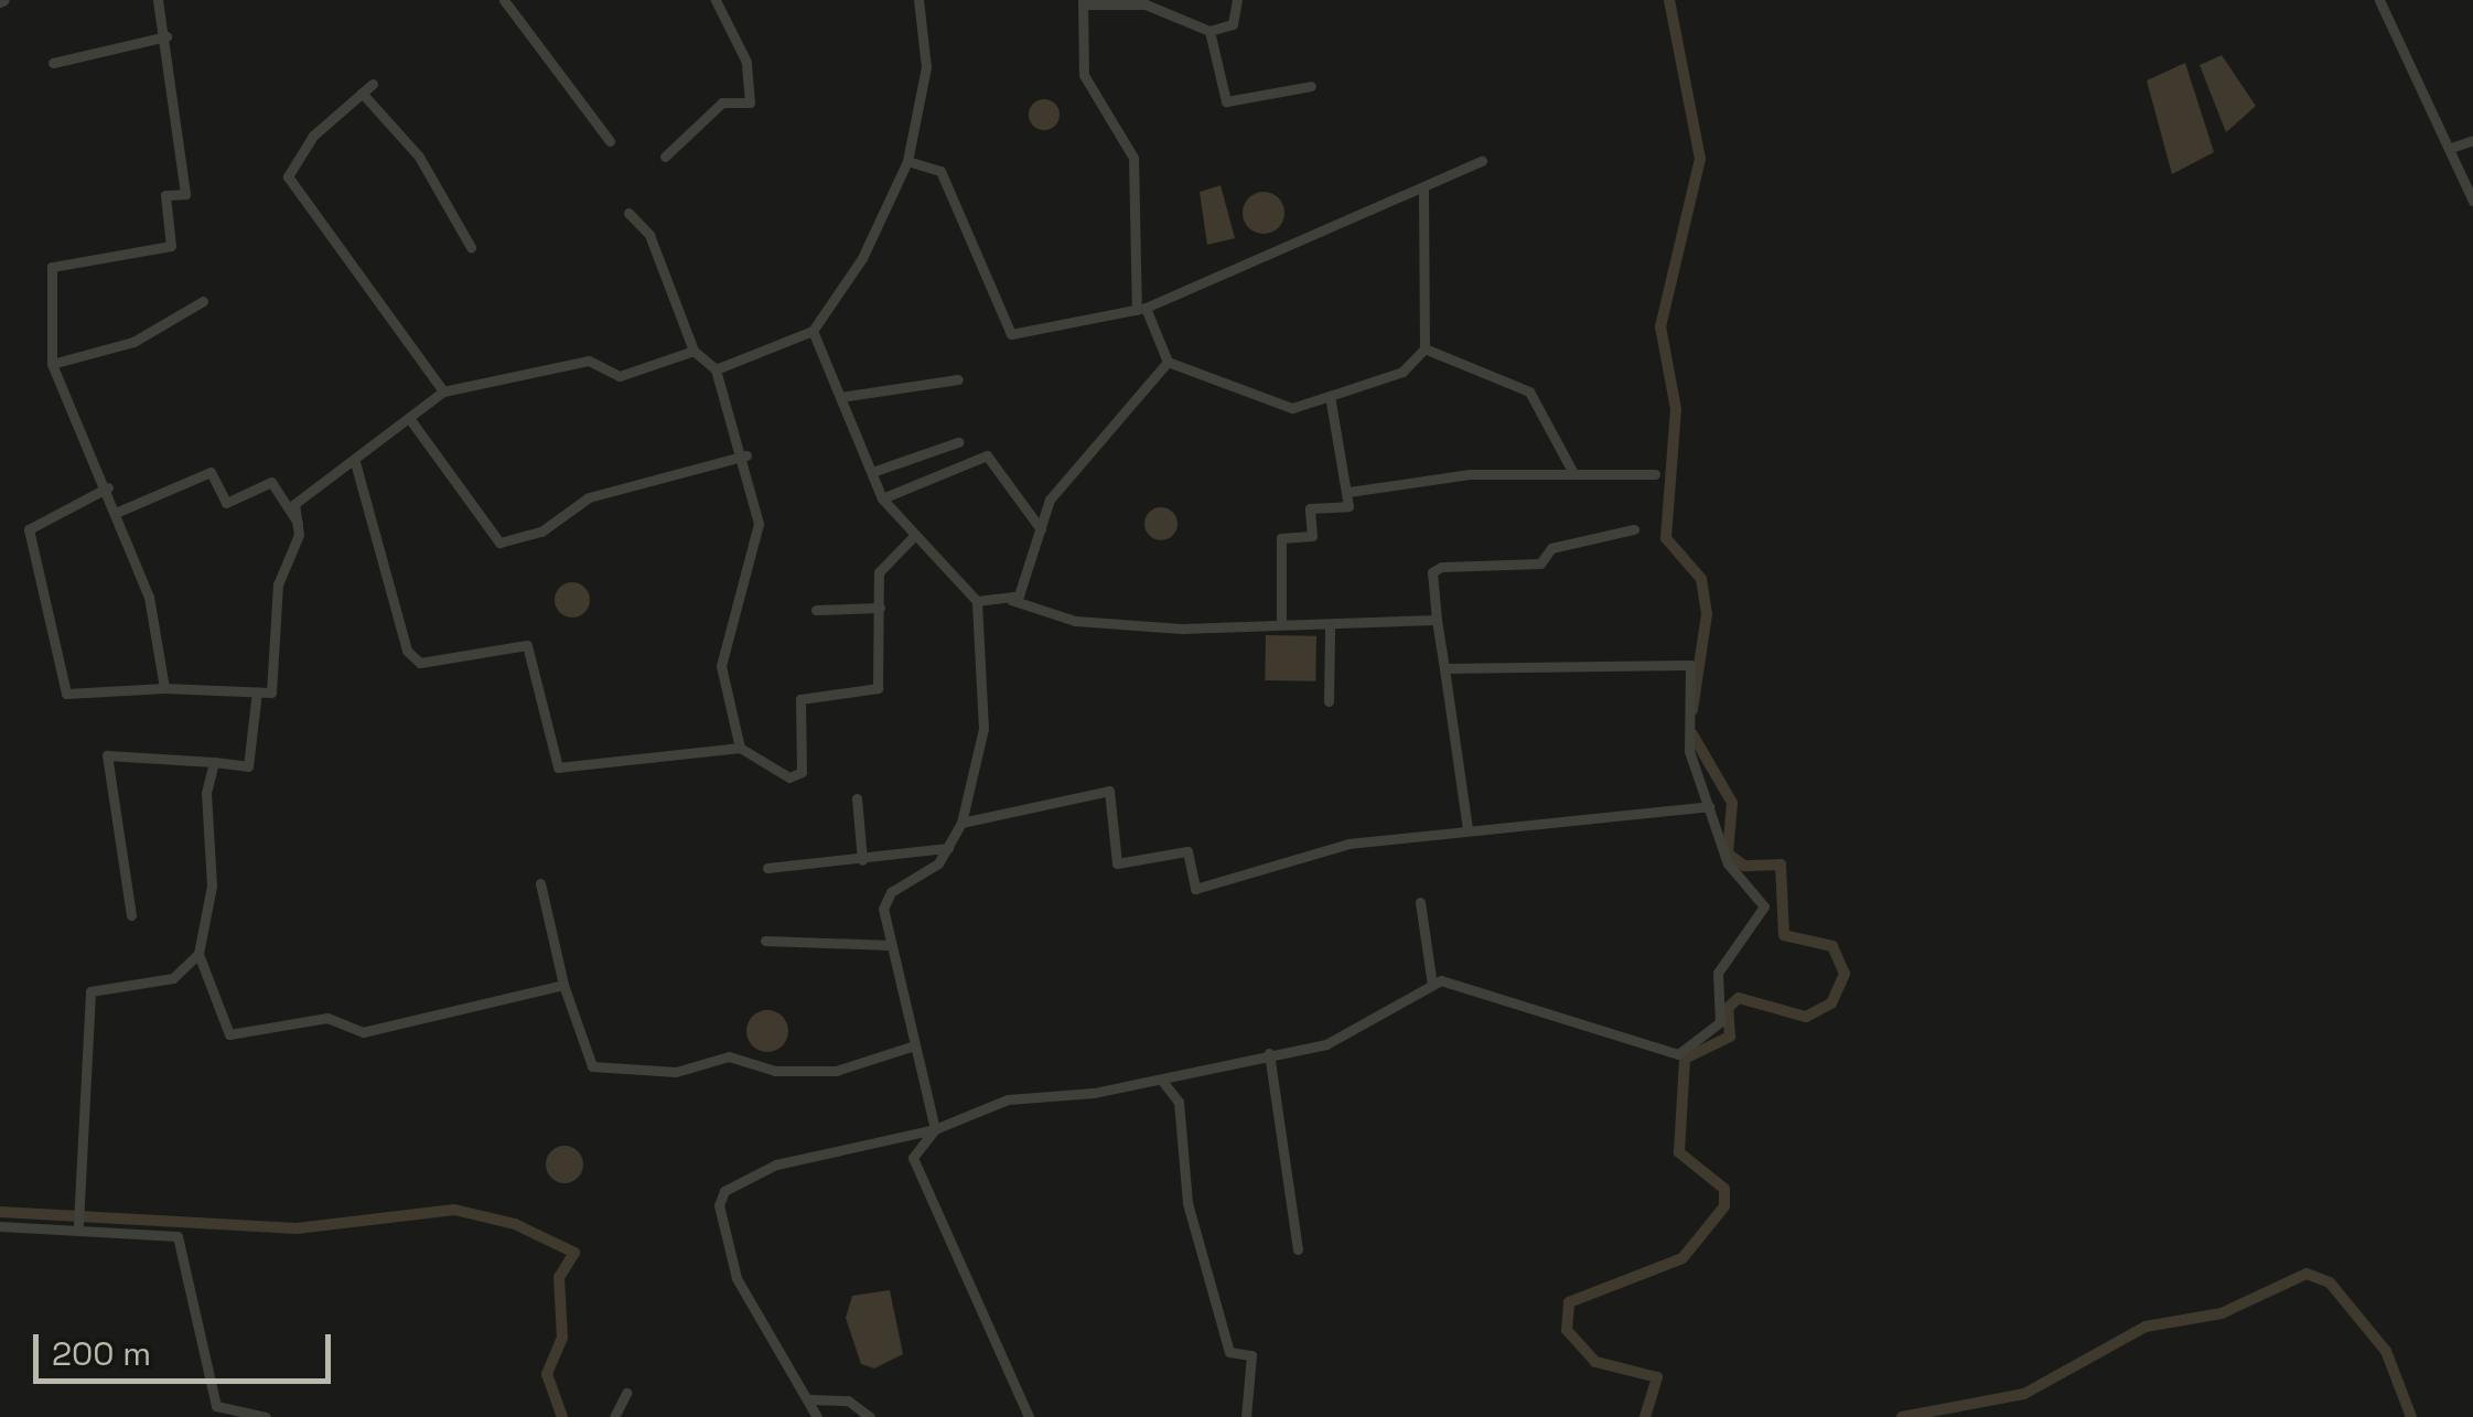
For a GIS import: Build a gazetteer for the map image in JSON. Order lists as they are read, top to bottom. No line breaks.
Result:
{"scale_bar":"200 m"}
